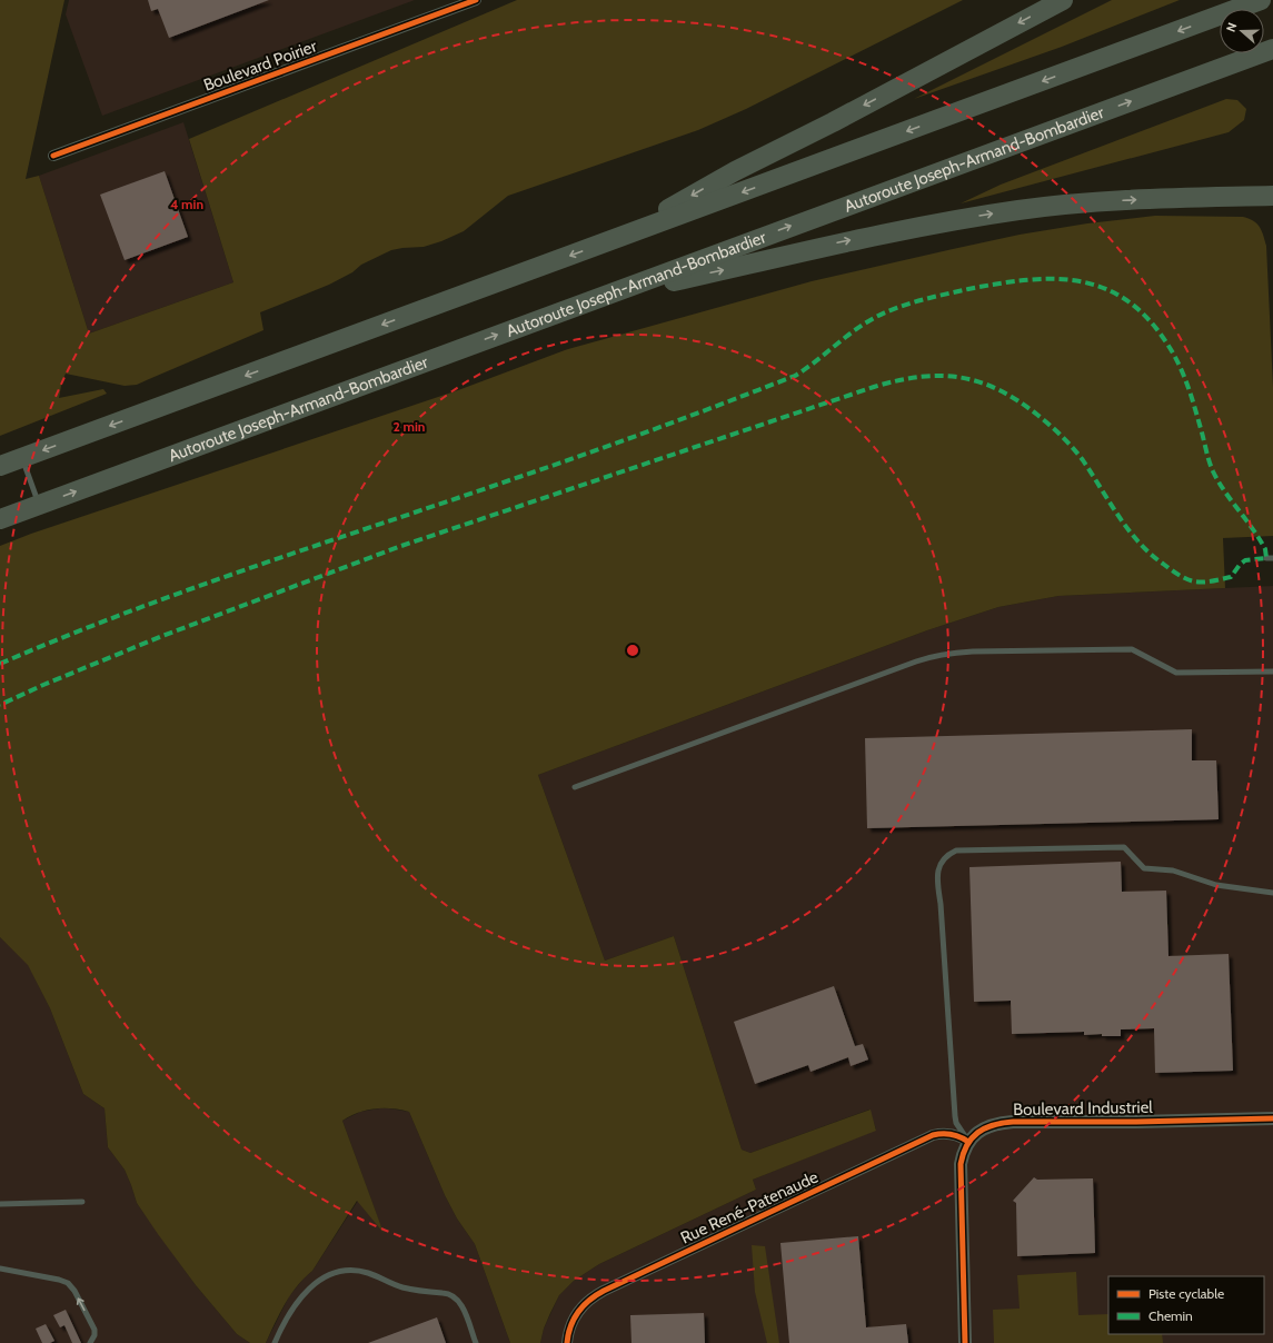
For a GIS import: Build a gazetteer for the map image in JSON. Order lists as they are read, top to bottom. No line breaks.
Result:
{"streets":{"highway":["Autoroute Joseph-Armand-Bombardier"],"street":["Boulevard Poirier","Boulevard Industriel","Rue René-Patenaude"]},"crossings":[["Boulevard Industriel","Rue René-Patenaude"]],"legend":["Piste cyclable","Chemin"],"north":"left","rings":["4 min","2 min"]}
